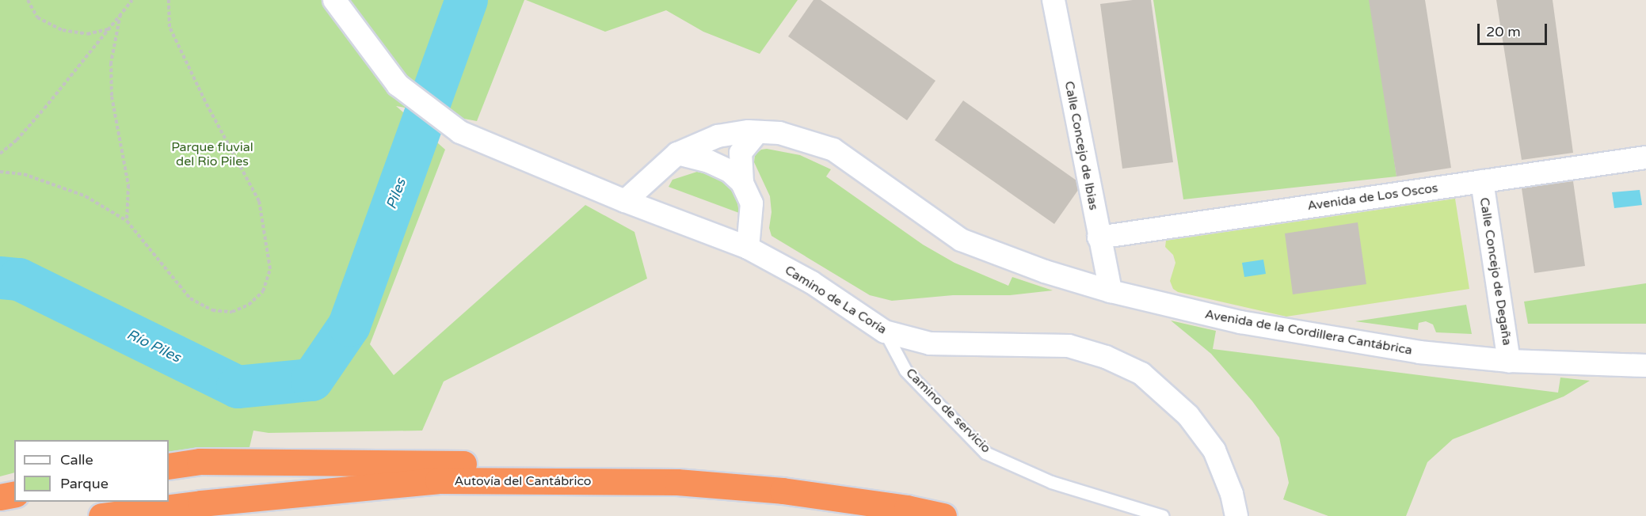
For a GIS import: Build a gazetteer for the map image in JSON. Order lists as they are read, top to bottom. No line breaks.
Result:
{"streets":{"highway":["Autovía del Cantábrico"],"street":["Calle Concejo de Ibias","Avenida de Los Oscos","Calle Concejo de Degaña","Camino de La Coría","Avenida de la Cordillera Cantábrica"],"lane":["Camino de servicio"]},"crossings":[["Calle Concejo de Ibias","Avenida de Los Oscos"],["Calle Concejo de Ibias","Avenida de la Cordillera Cantábrica"],["Avenida de Los Oscos","Calle Concejo de Degaña"],["Calle Concejo de Degaña","Avenida de la Cordillera Cantábrica"],["Camino de La Coría","Avenida de la Cordillera Cantábrica"],["Camino de La Coría","Camino de servicio"]],"water":["Piles","Río Piles"],"parks":["Parque fluvial del Rio Piles"],"legend":["Calle","Parque"],"scale_bar":"20 m"}
